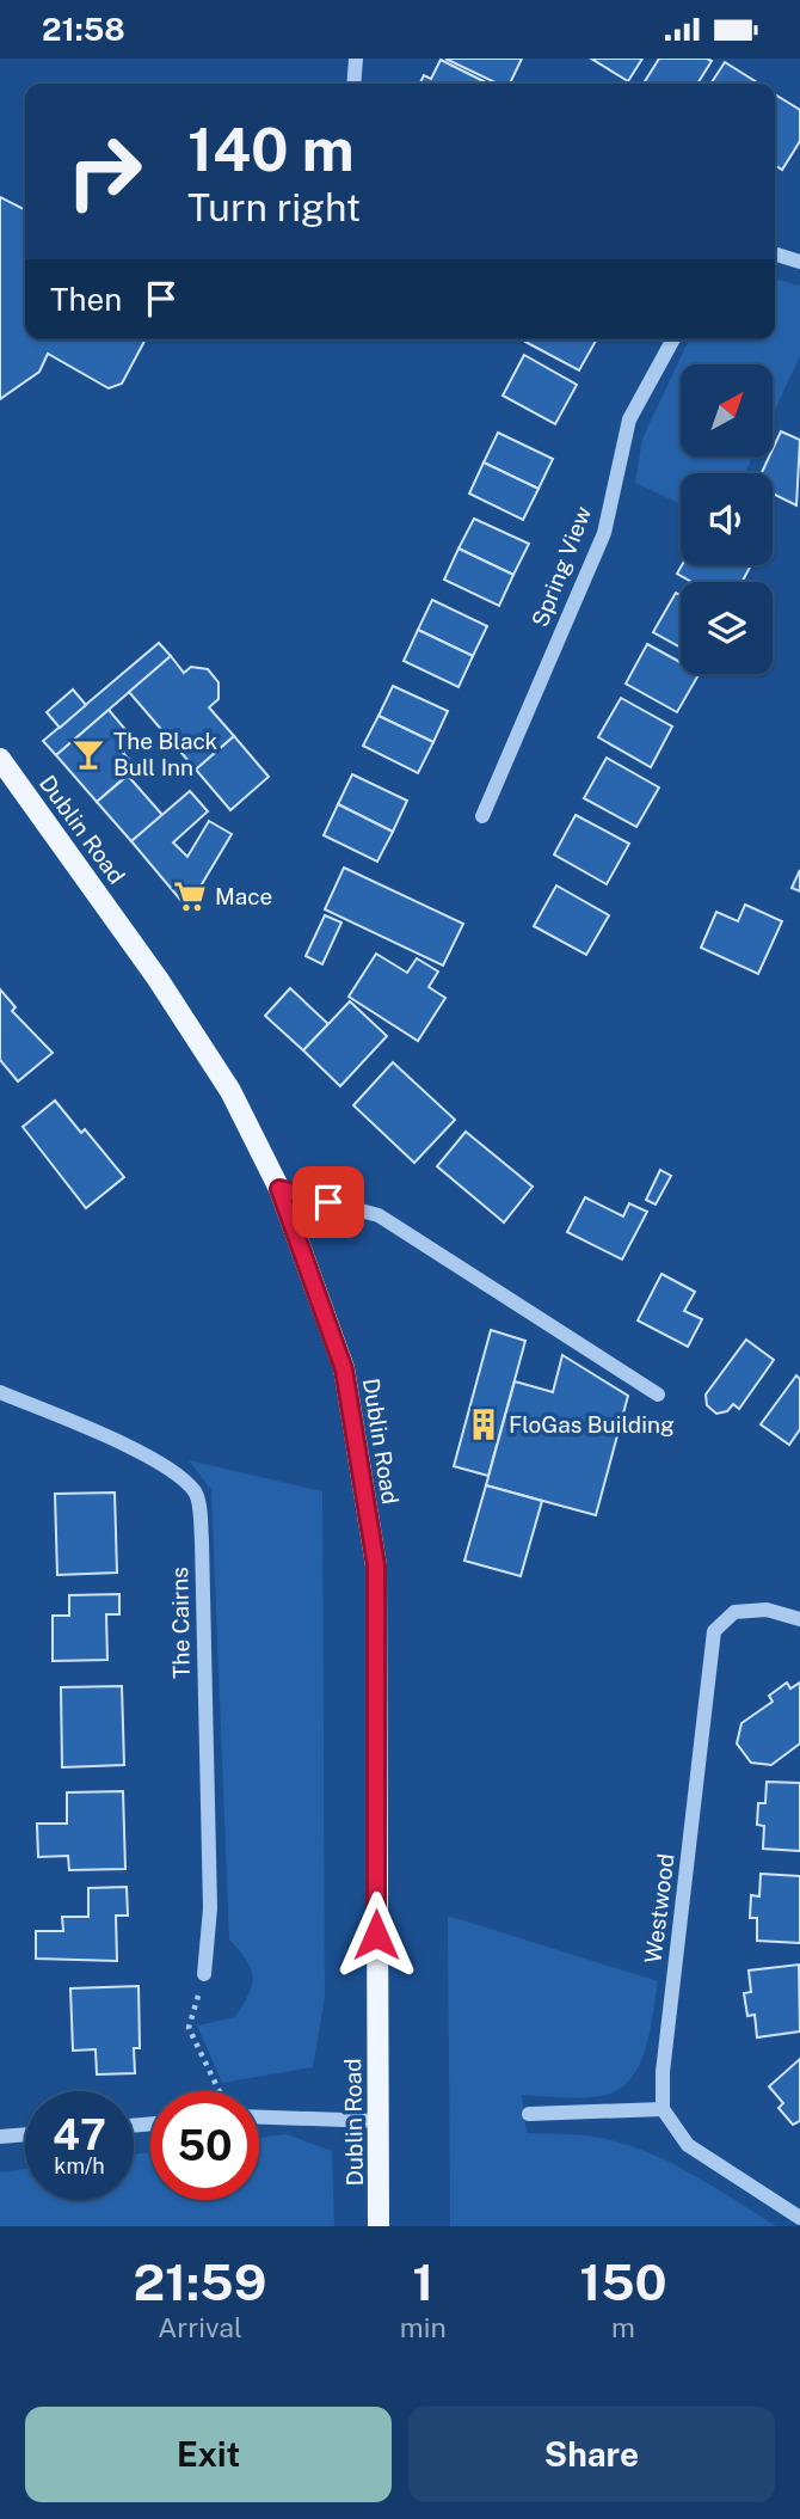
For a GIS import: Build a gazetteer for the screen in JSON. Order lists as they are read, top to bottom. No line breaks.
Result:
{"streets":{"main road":["Dublin Road"],"street":["Spring View","The Cairns","Westwood"]},"places":{"bar":["The Black Bull Inn"],"supermarket":["Mace"],"building":["FloGas Building"]},"north":"top right","page":{"status":"21:58","turn":["140 m","Turn right"],"then":"Then","speed":"47 km/h","limit":"50","eta":["21:59","Arrival","1","min","150","m"],"buttons":["Exit","Share"]}}
